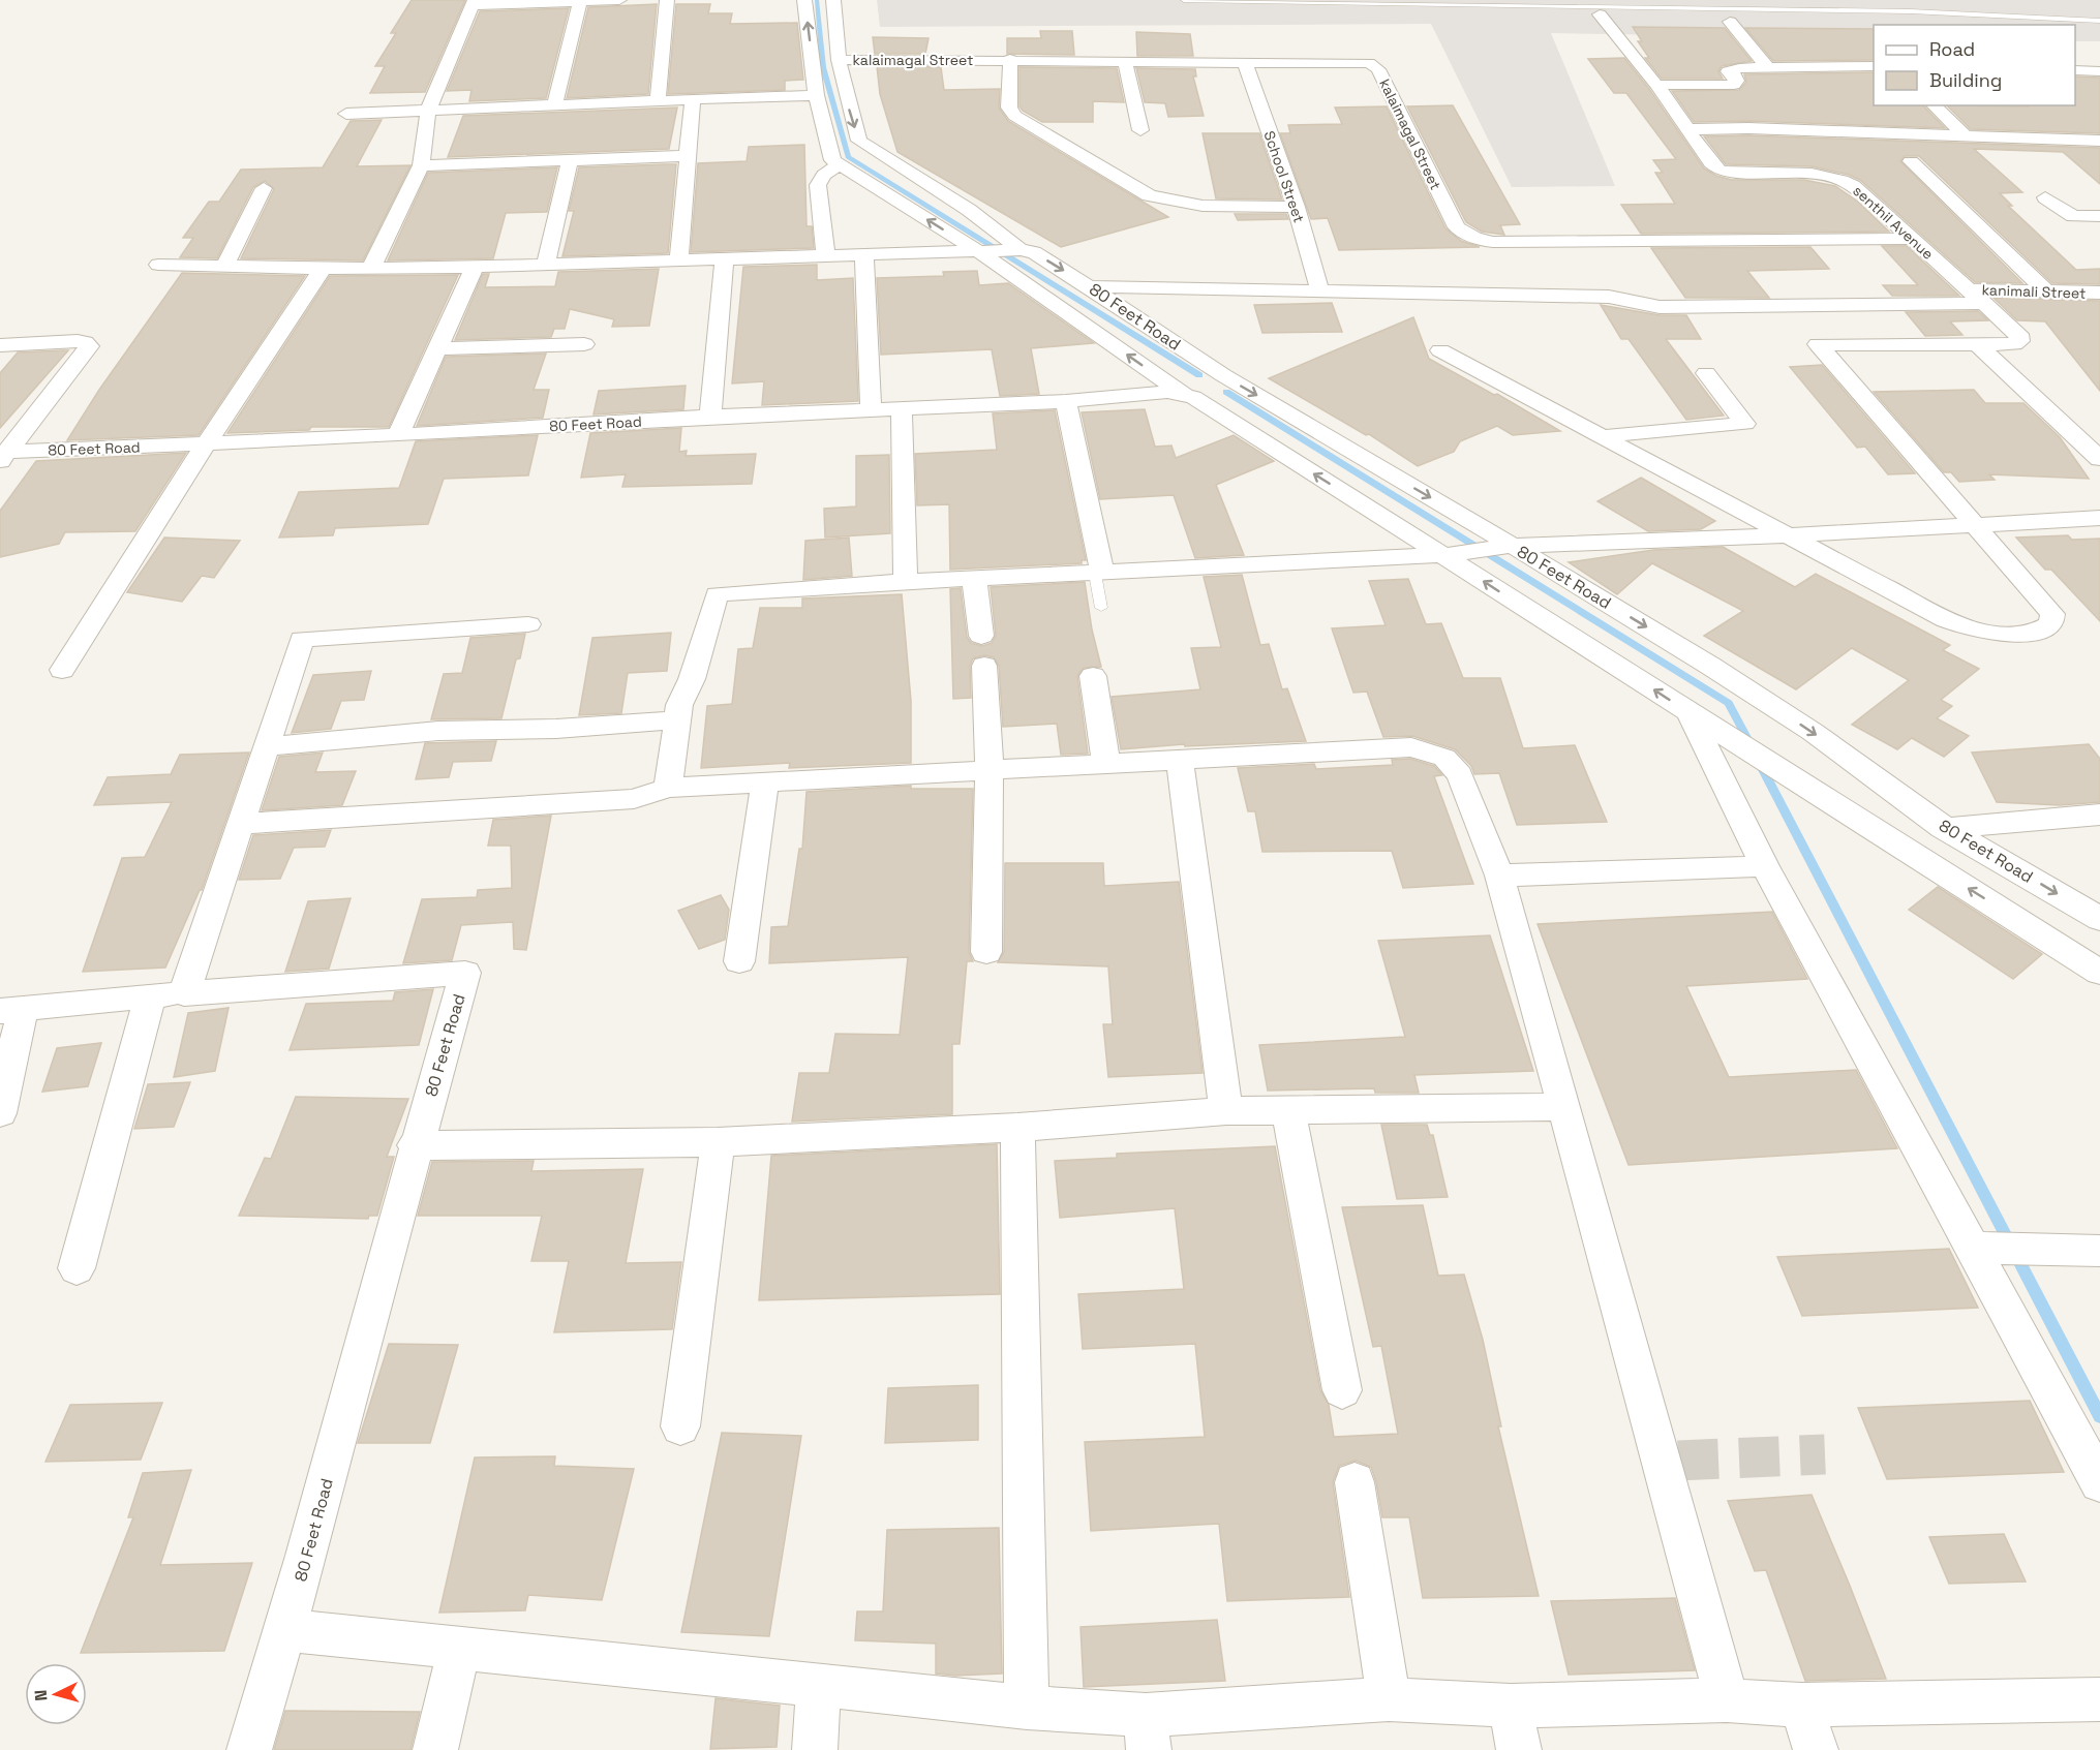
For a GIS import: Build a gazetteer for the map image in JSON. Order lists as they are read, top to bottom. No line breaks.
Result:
{"streets":{"street":["kalaimagal Street","School Street","senthil Avenue","kanimali Street","80 Feet Road"]},"crossings":[["kalaimagal Street","School Street"],["kalaimagal Street","senthil Avenue"],["kalaimagal Street","80 Feet Road"],["senthil Avenue","kanimali Street"]],"legend":["Road","Building"],"north":"left"}
